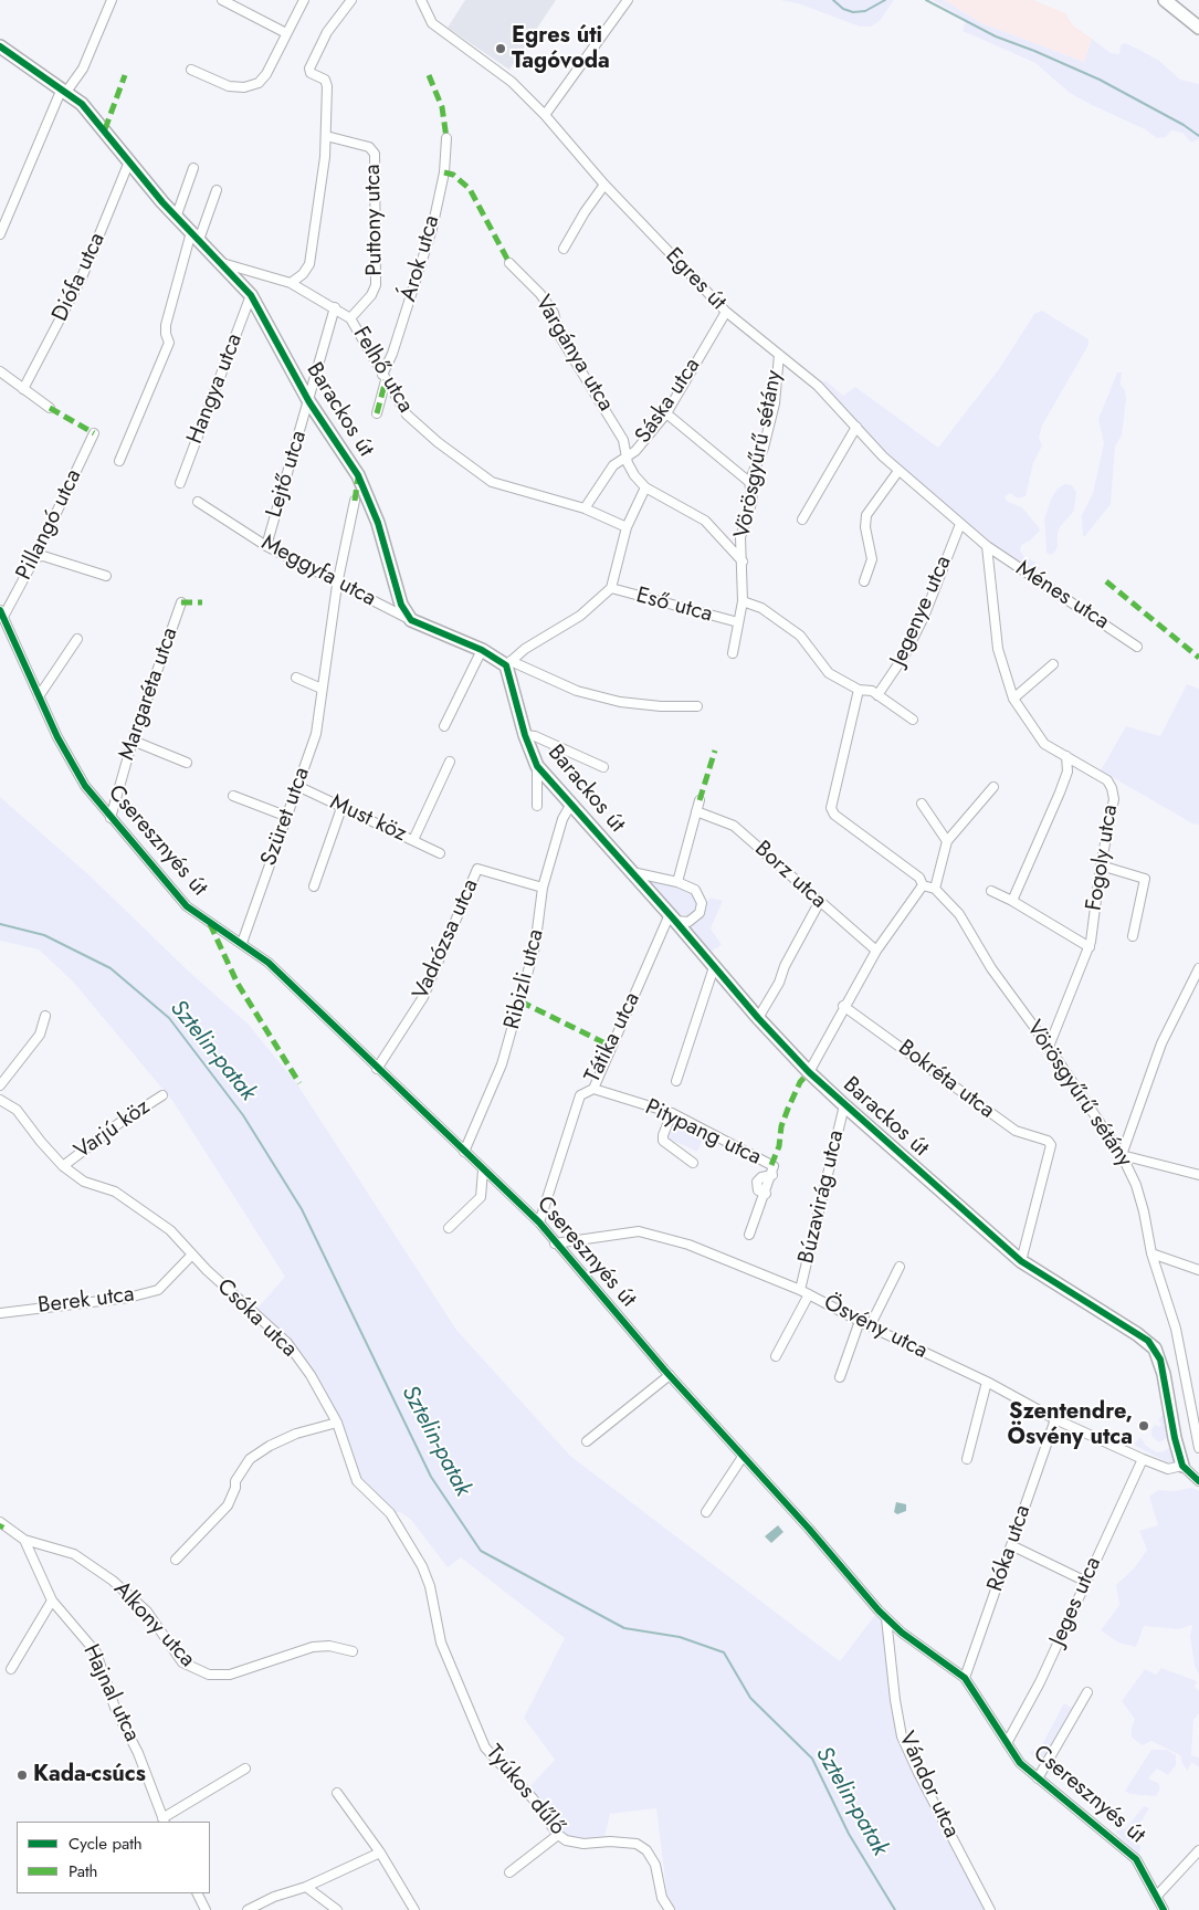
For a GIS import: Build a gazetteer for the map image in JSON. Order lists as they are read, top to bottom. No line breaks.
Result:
{"streets":{"street":["Puttony utca","Árok utca","Diófa utca","Egres út","Vargánya utca","Felhő utca","Hangya utca","Sáska utca","Barackos út","Vörösgyűrű sétány","Lejtő utca","Pillangó utca","Meggyfa utca","Ménes utca","Eső utca","Jegenye utca","Margaréta utca","Szüret utca","Must köz","Cseresznyés út","Fogoly utca","Borz utca","Vadrózsa utca","Ribizli utca","Tátika utca","Bokréta utca","Varjú köz","Pitypang utca","Búzavirág utca","Berek utca","Csóka utca","Ösvény utca","Róka utca","Jeges utca","Alkony utca","Hajnal utca","Vándor utca","Tyúkos dűlő"]},"crossings":[["Puttony utca","Felhő utca"],["Árok utca","Felhő utca"],["Diófa utca","Barackos út"],["Egres út","Sáska utca"],["Egres út","Vörösgyűrű sétány"],["Egres út","Ménes utca"],["Egres út","Jegenye utca"],["Egres út","Fogoly utca"],["Vargánya utca","Sáska utca"],["Vargánya utca","Vörösgyűrű sétány"],["Felhő utca","Sáska utca"],["Felhő utca","Barackos út"],["Felhő utca","Lejtő utca"],["Hangya utca","Barackos út"],["Barackos út","Lejtő utca"],["Barackos út","Meggyfa utca"],["Barackos út","Ribizli utca"],["Barackos út","Tátika utca"],["Barackos út","Bokréta utca"],["Barackos út","Búzavirág utca"],["Barackos út","Ösvény utca"],["Vörösgyűrű sétány","Eső utca"],["Vörösgyűrű sétány","Fogoly utca"],["Lejtő utca","Meggyfa utca"],["Pillangó utca","Cseresznyés út"],["Meggyfa utca","Szüret utca"],["Ménes utca","Fogoly utca"],["Margaréta utca","Cseresznyés út"],["Szüret utca","Must köz"],["Szüret utca","Cseresznyés út"],["Cseresznyés út","Vadrózsa utca"],["Cseresznyés út","Ribizli utca"],["Cseresznyés út","Tátika utca"],["Cseresznyés út","Ösvény utca"],["Cseresznyés út","Róka utca"],["Cseresznyés út","Jeges utca"],["Cseresznyés út","Vándor utca"],["Vadrózsa utca","Ribizli utca"],["Tátika utca","Pitypang utca"],["Varjú köz","Csóka utca"],["Búzavirág utca","Ösvény utca"],["Berek utca","Csóka utca"],["Csóka utca","Tyúkos dűlő"],["Ösvény utca","Róka utca"],["Ösvény utca","Jeges utca"],["Alkony utca","Hajnal utca"]],"water":["Sztelin-patak"],"places":["Egres úti Tagóvoda","Szentendre, Ösvény utca","Kada-csúcs"],"legend":["Cycle path","Path"]}
